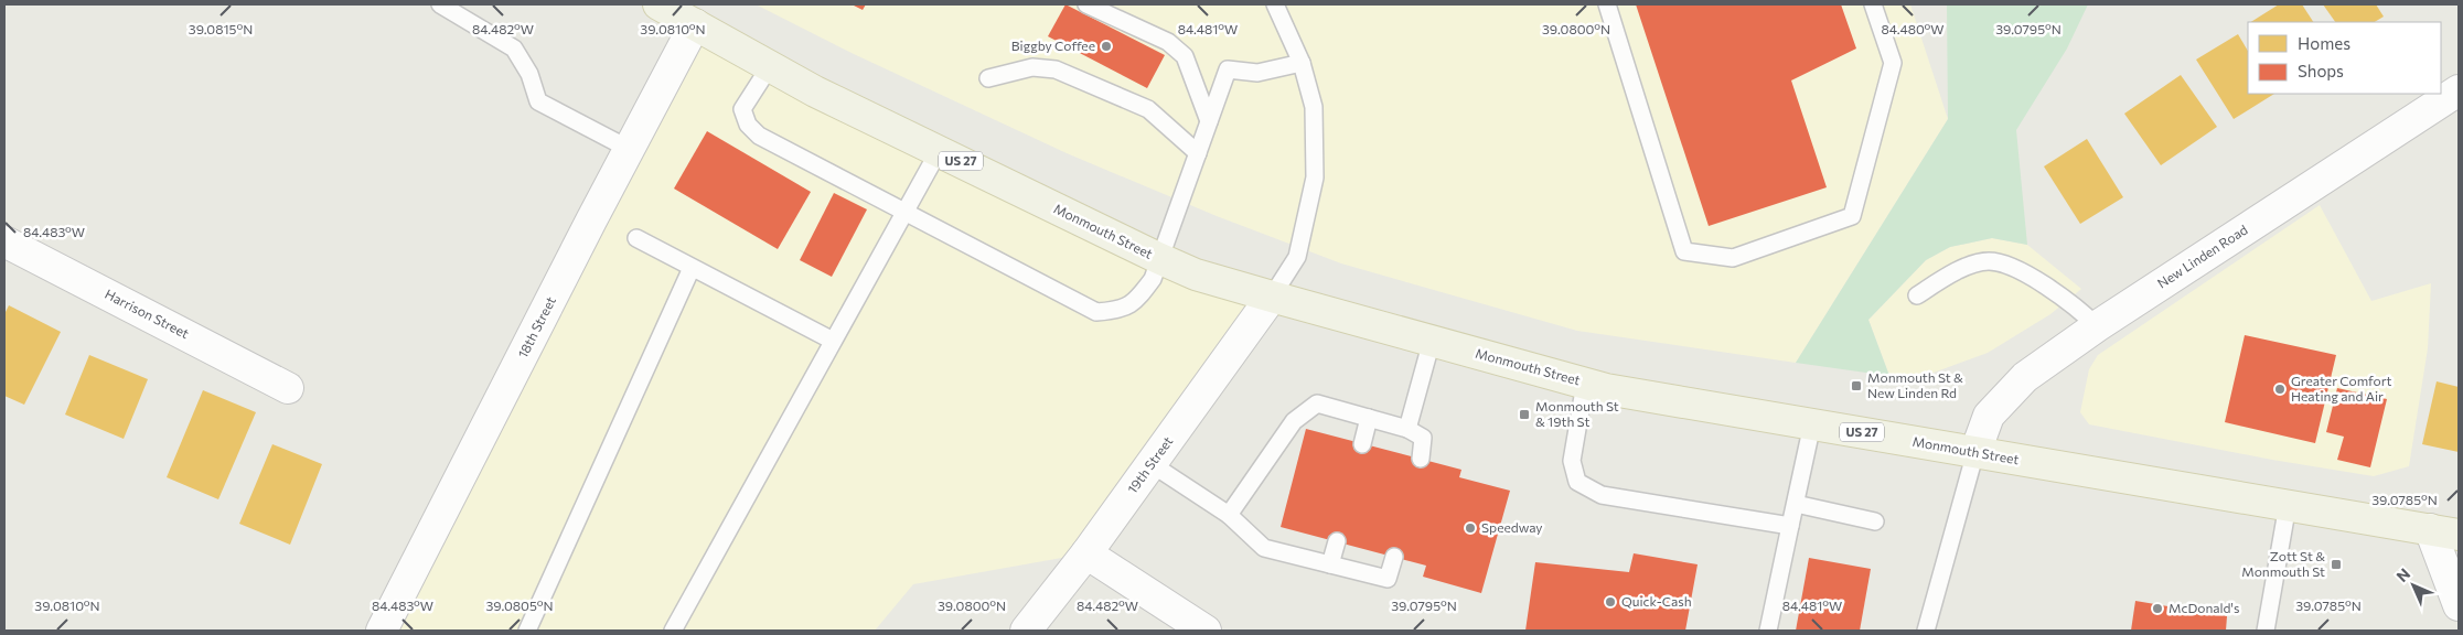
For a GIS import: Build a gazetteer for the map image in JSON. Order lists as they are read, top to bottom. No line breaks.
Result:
{"streets":{"main road":["US 27","Monmouth Street"],"street":["New Linden Road","Harrison Street","18th Street","19th Street"]},"crossings":[["Monmouth Street","New Linden Road"],["Monmouth Street","18th Street"],["Monmouth Street","19th Street"]],"places":{"other":["Biggby Coffee","Greater Comfort Heating and Air","Speedway","Quick-Cash","McDonald's"],"transit":["Monmouth St & New Linden Rd","Monmouth St & 19th St","Zott St & Monmouth St"]},"legend":["Homes","Shops"],"north":"top left","coordinates":["84.480°W","39.0815°N","84.482°W","39.0810°N","84.481°W","39.0800°N","39.0795°N","84.483°W","39.0785°N","39.0805°N"]}
